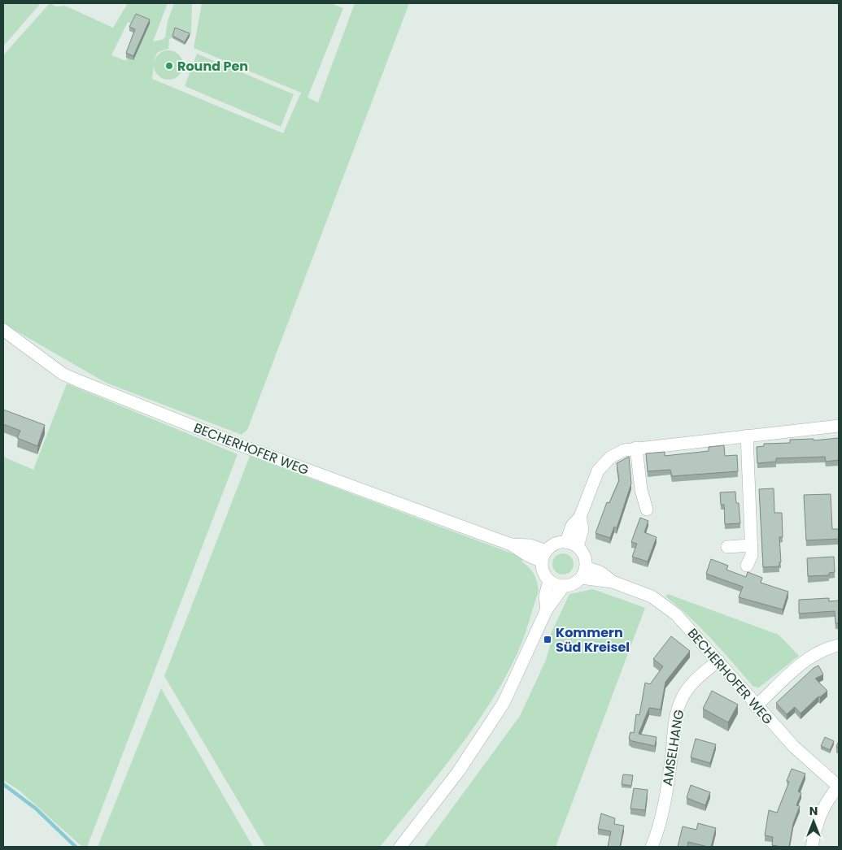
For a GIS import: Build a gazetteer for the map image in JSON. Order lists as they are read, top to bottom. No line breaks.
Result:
{"streets":{"street":["BECHERHOFER WEG","AMSELHANG"]},"crossings":[["BECHERHOFER WEG","AMSELHANG"]],"places":{"other":["Round Pen"],"transit":["Kommern Süd Kreisel"]},"north":"top"}
